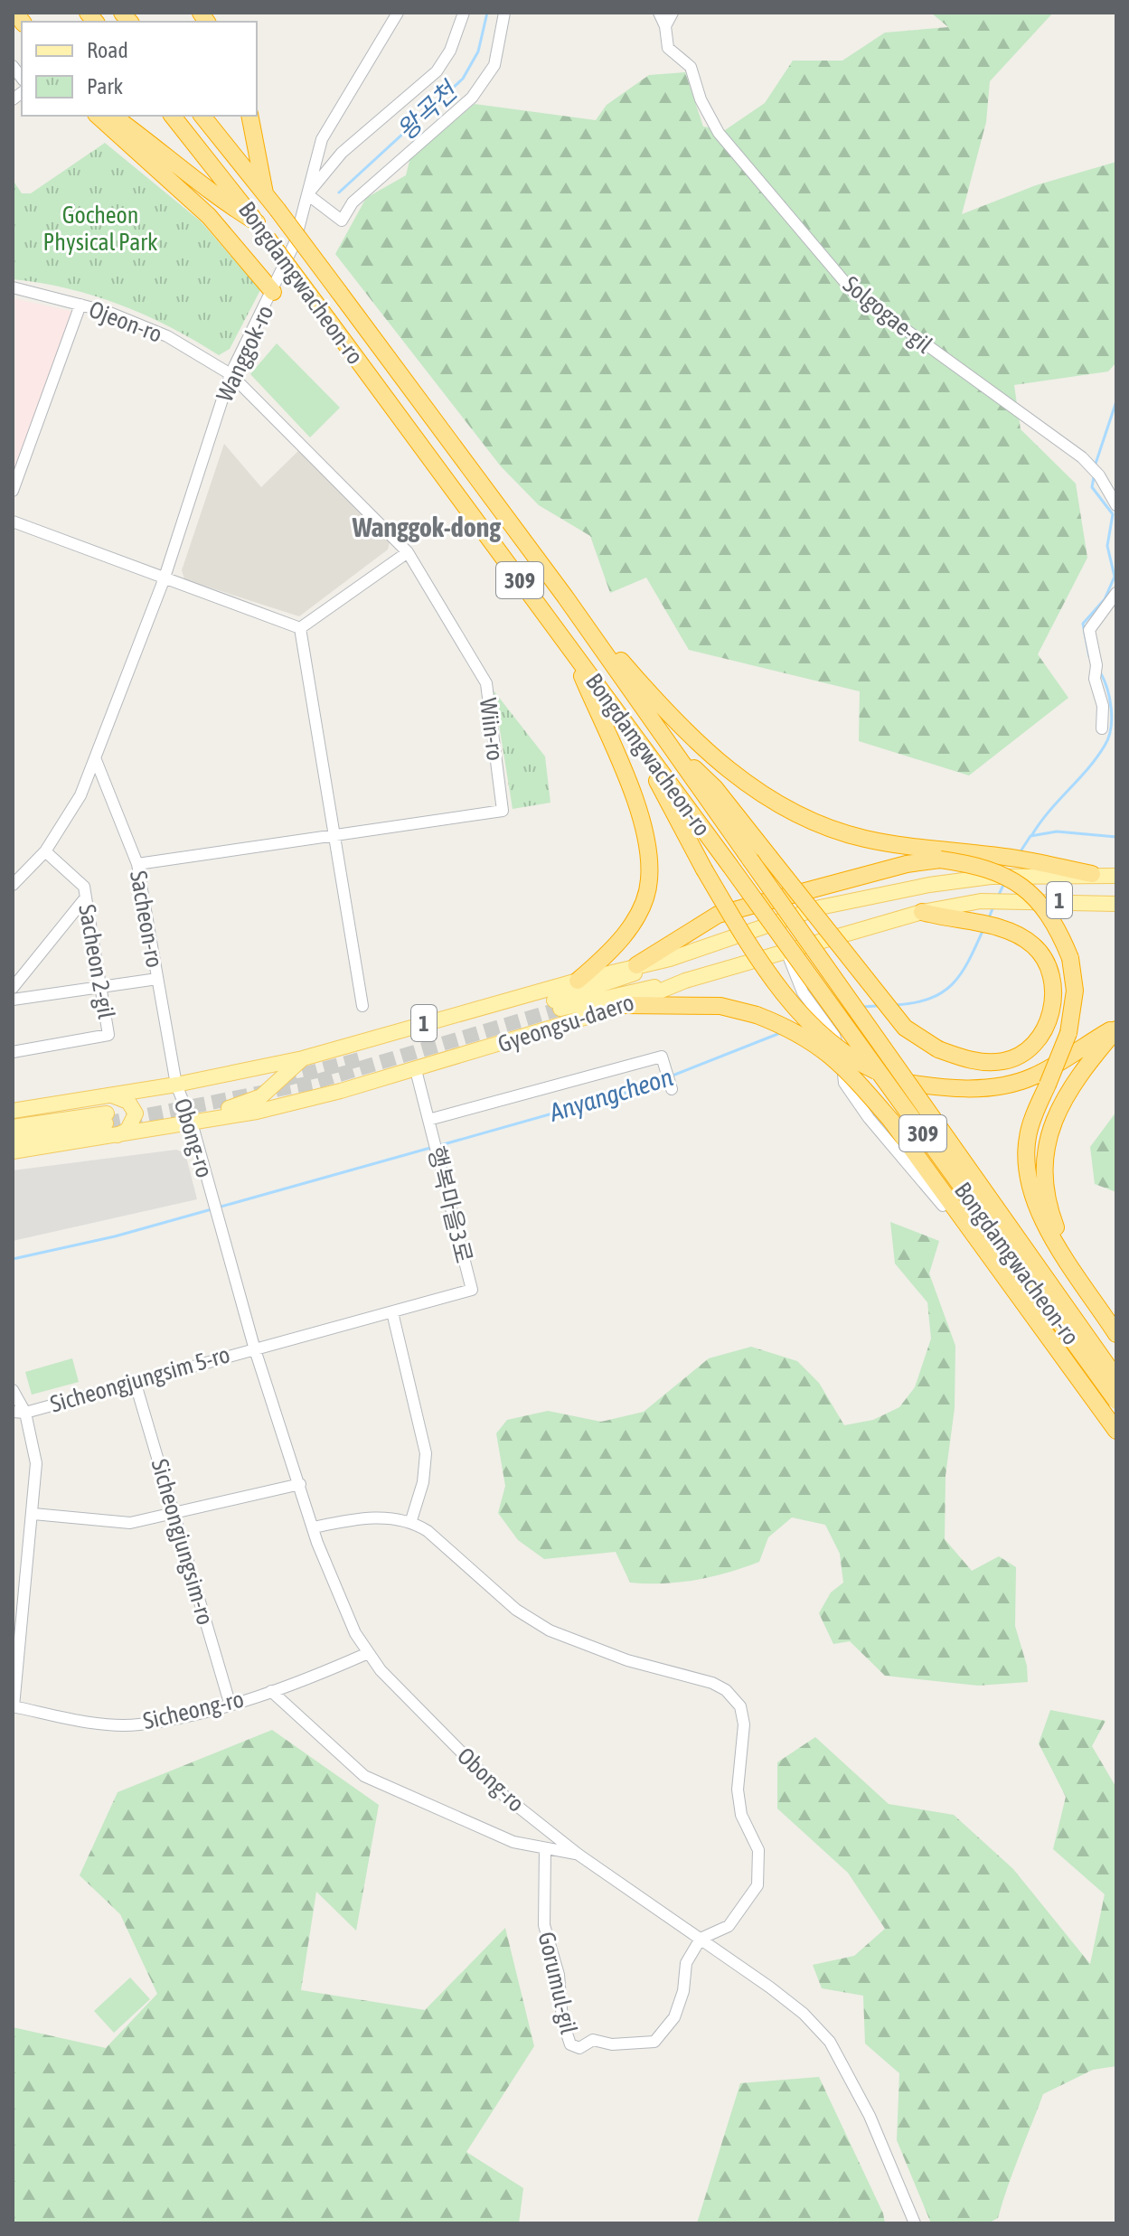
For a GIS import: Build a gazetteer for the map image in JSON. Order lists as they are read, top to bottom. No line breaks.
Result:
{"streets":{"highway":["Bongdamgwacheon-ro","309"],"main road":["1","Gyeongsu-daero"],"street":["Solgogae-gil","Ojeon-ro","Wanggok-ro","Wiin-ro","Sacheon-ro","Sacheon 2-gil","Obong-ro","행복마을3로","Sicheongjungsim 5-ro","Sicheongjungsim-ro","Sicheong-ro","Gorumul-gil"]},"crossings":[["Ojeon-ro","Wanggok-ro"],["Ojeon-ro","Wiin-ro"],["Wanggok-ro","Wiin-ro"],["Wanggok-ro","Sacheon-ro"],["Wanggok-ro","Sacheon 2-gil"],["Wiin-ro","Sacheon-ro"],["1","Gyeongsu-daero"],["Sacheon-ro","Gyeongsu-daero"],["Sacheon-ro","Obong-ro"],["Gyeongsu-daero","Obong-ro"],["Gyeongsu-daero","행복마을3로"],["Obong-ro","행복마을3로"],["Obong-ro","Sicheongjungsim 5-ro"],["Obong-ro","Sicheong-ro"],["Obong-ro","Gorumul-gil"],["행복마을3로","Sicheongjungsim 5-ro"],["Sicheongjungsim 5-ro","Sicheongjungsim-ro"],["Sicheongjungsim-ro","Sicheong-ro"]],"districts":["Wanggok-dong"],"water":["왕곡천","Anyangcheon"],"parks":["Gocheon Physical Park"],"legend":["Road","Park"]}
